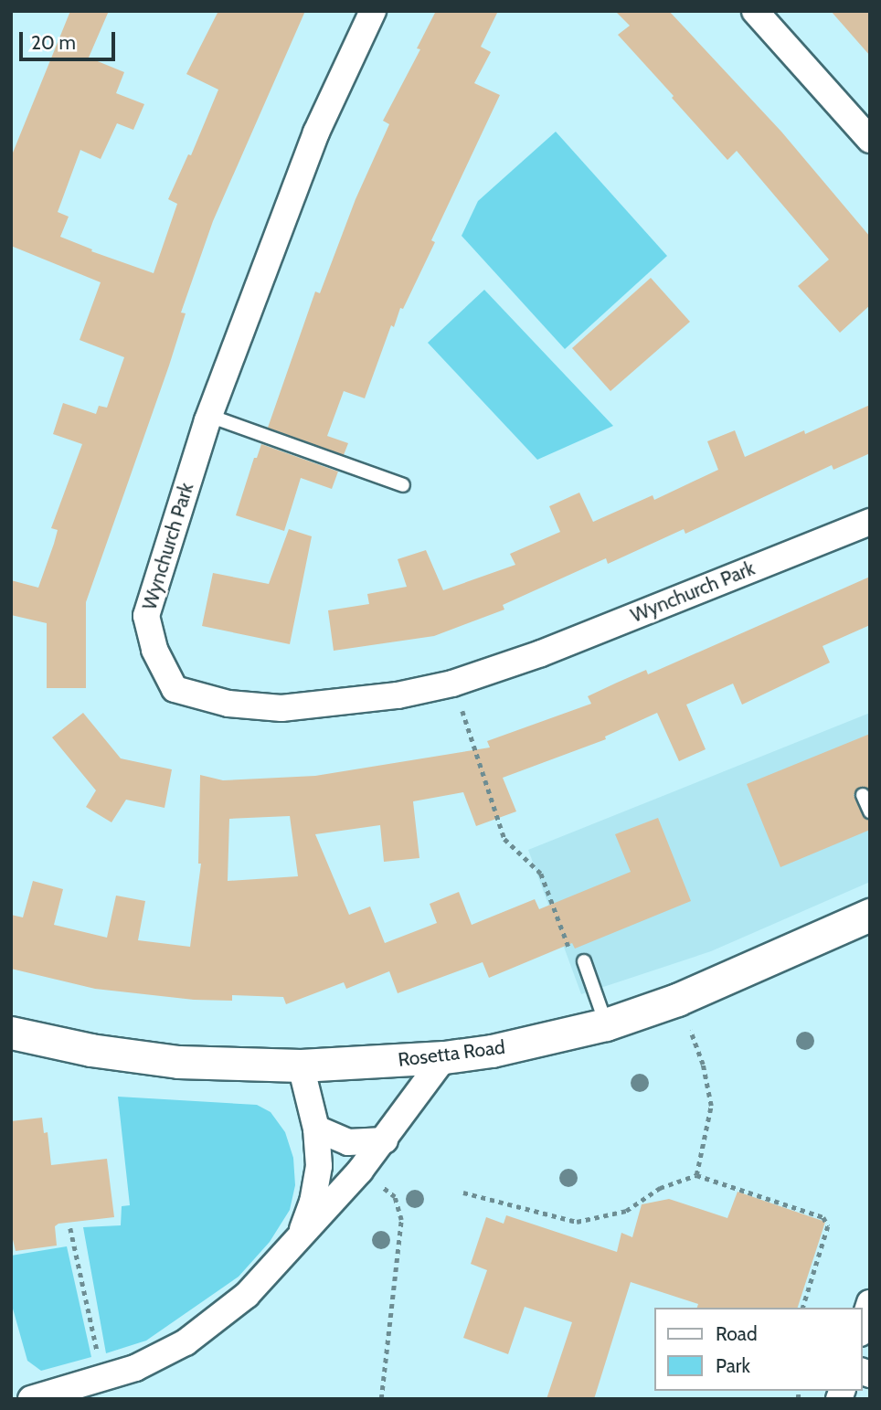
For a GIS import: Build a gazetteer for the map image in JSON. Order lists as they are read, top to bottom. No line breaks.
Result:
{"streets":{"street":["Wynchurch Park","Rosetta Road"]},"legend":["Road","Park"],"scale_bar":"20 m"}
